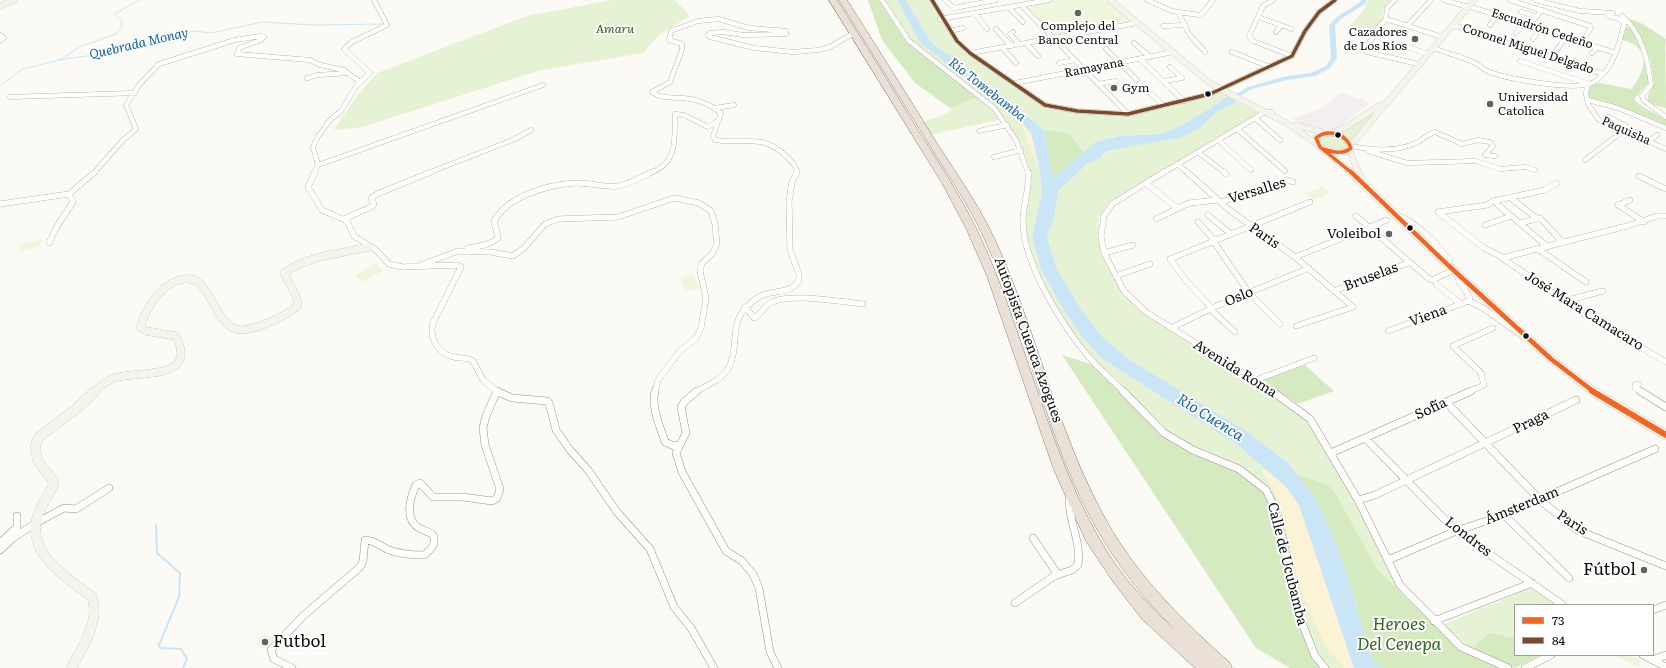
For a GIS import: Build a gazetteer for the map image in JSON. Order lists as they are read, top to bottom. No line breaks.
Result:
{"streets":{"highway":["Autopista Cuenca Azogues"],"street":["Escuadrón Cedeño","Coronel Miguel Delgado","Ramayana","Paquisha","Versalles","Paris","Bruselas","Oslo","José Mara Camacaro","Viena","Avenida Roma","Sofía","Praga","Ámsterdam","Londres","Calle de Ucubamba"]},"crossings":[["Versalles","Paris"],["Paris","Bruselas"],["Paris","Oslo"],["Paris","Avenida Roma"],["Paris","Sofía"],["Paris","Praga"],["Paris","Ámsterdam"],["Oslo","Avenida Roma"],["Avenida Roma","Sofía"],["Avenida Roma","Praga"],["Avenida Roma","Ámsterdam"],["Sofía","Londres"],["Praga","Londres"],["Ámsterdam","Londres"]],"water":["Quebrada Monay","Río Tomebamba","Río Cuenca"],"parks":["Amaru","Heroes Del Cenepa"],"places":["Complejo del Banco Central","Cazadores de Los Ríos","Gym","Universidad Catolica","Voleibol","Fútbol","Futbol"],"lines":["transit line 84","transit line 73"],"legend":["73","84"]}
